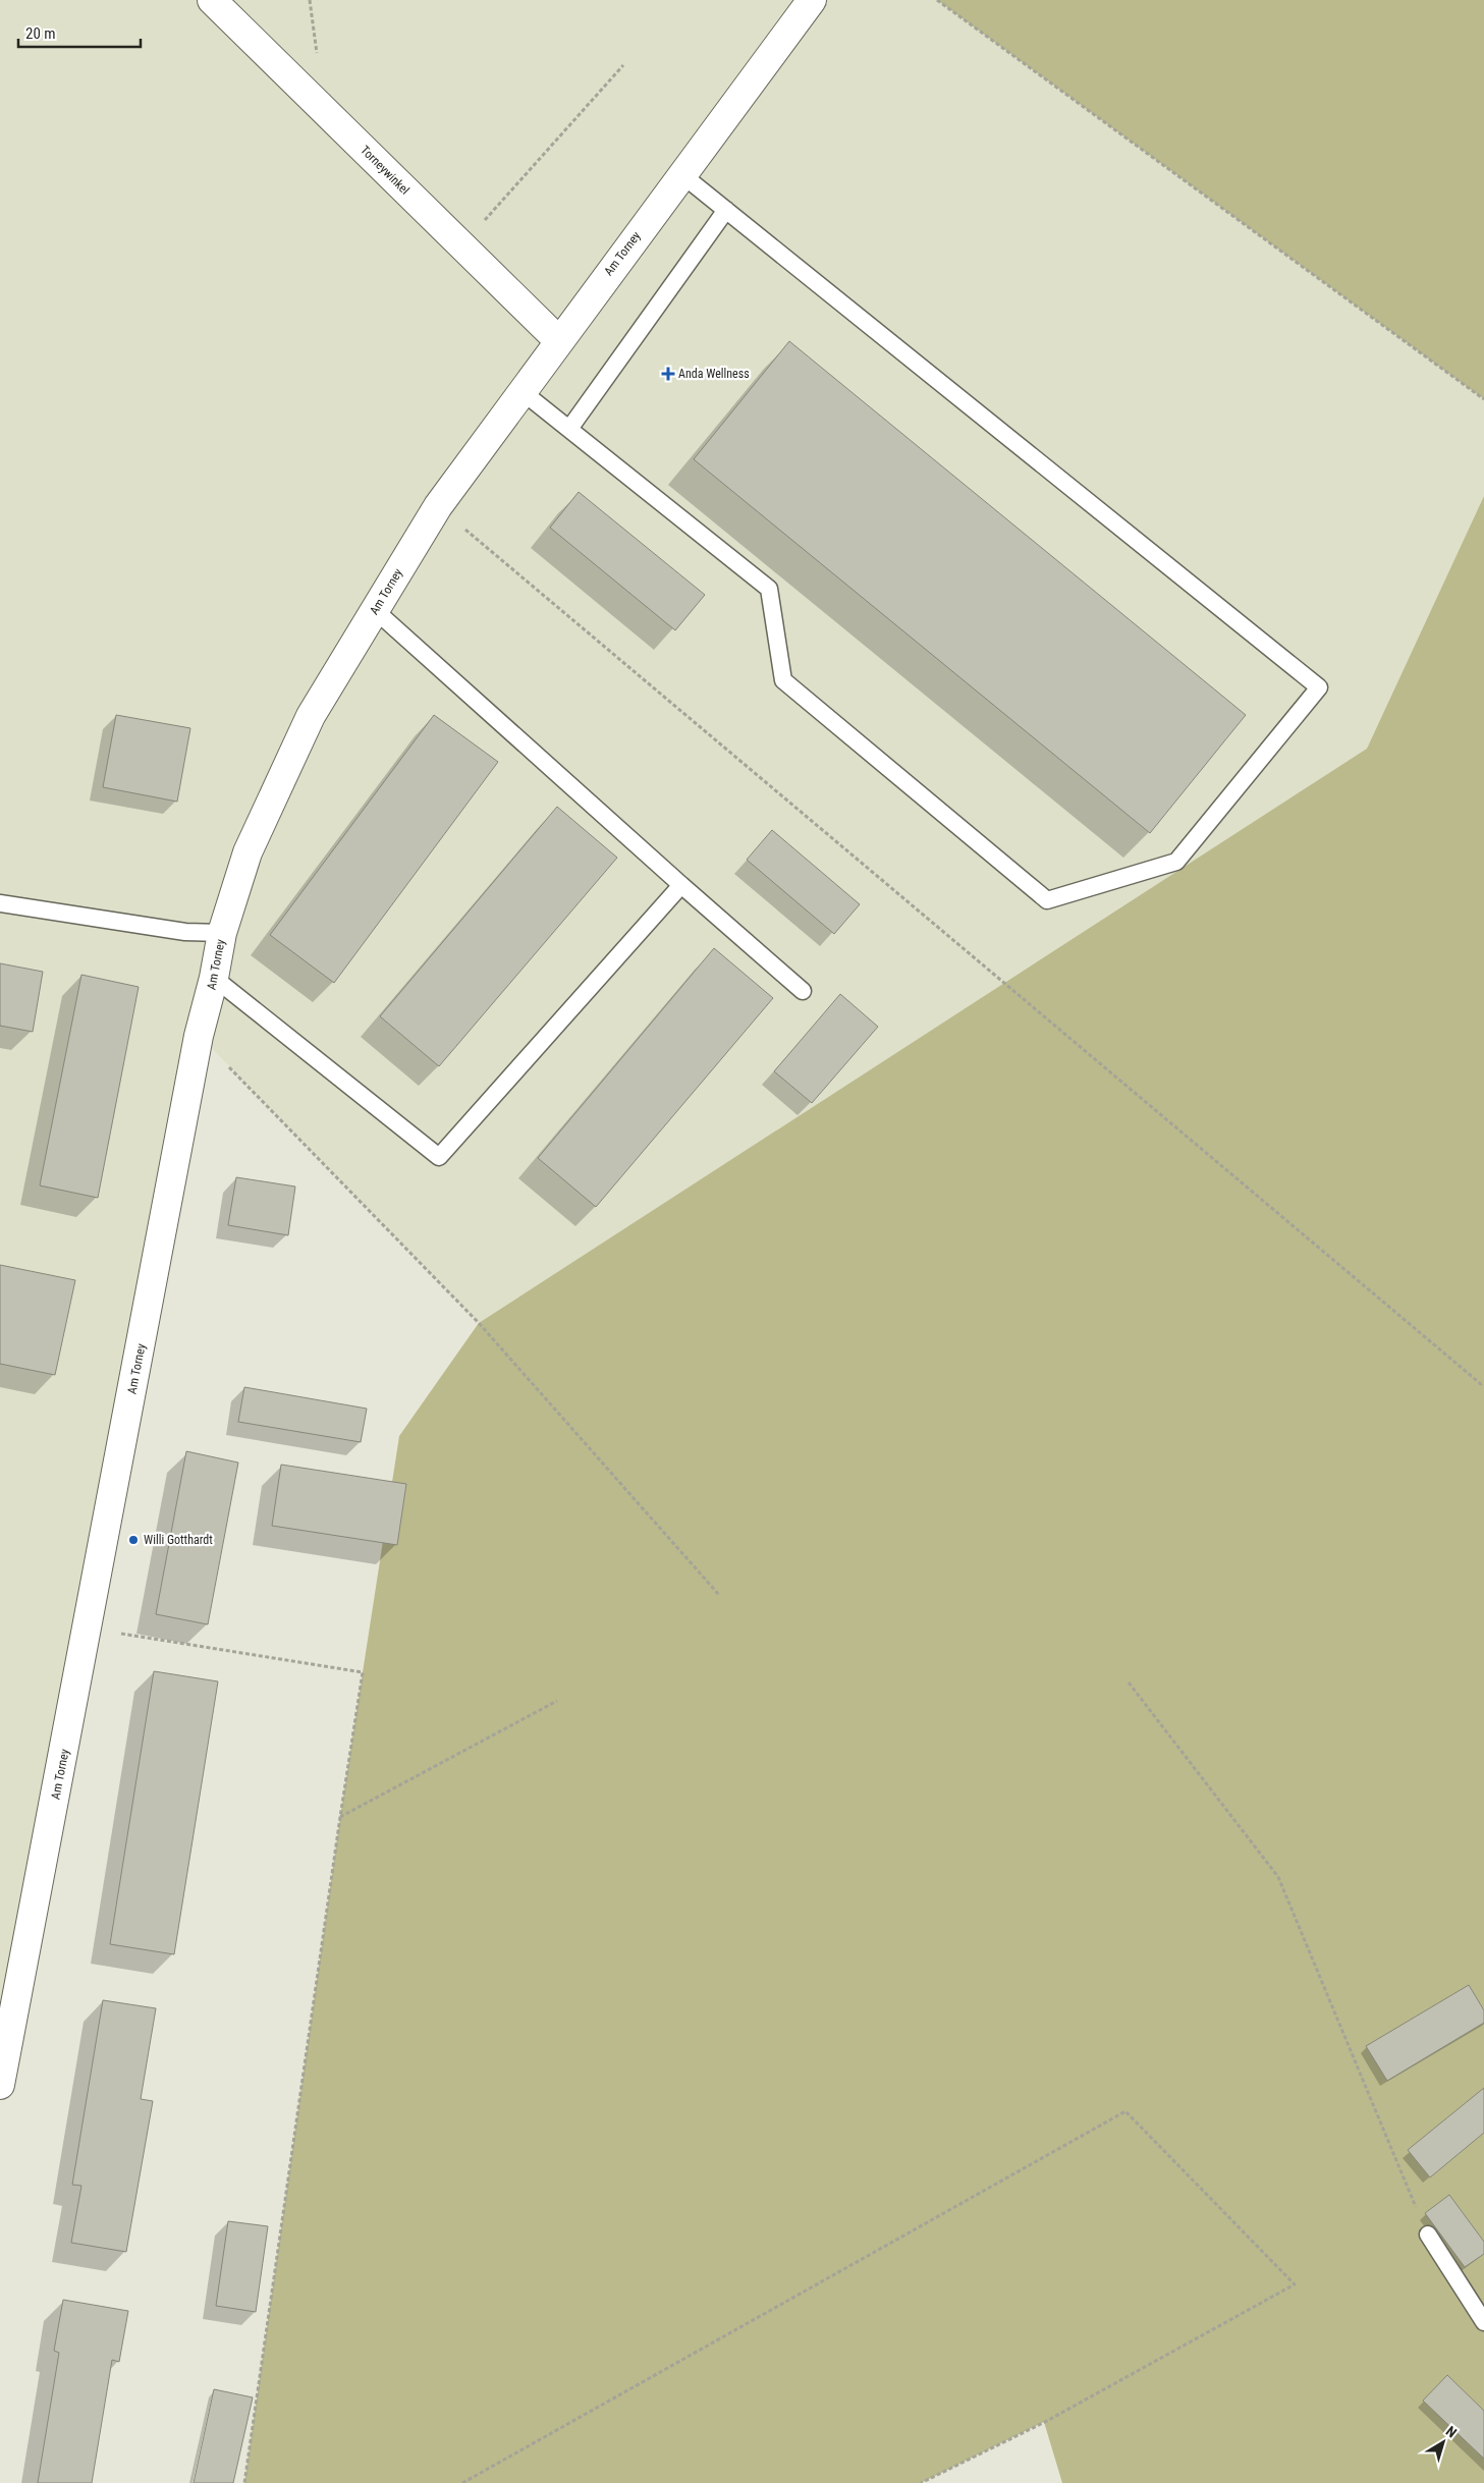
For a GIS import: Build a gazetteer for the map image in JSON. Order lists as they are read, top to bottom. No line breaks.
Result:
{"streets":{"street":["Torneywinkel","Am Torney"]},"crossings":[["Torneywinkel","Am Torney"]],"places":{"health":["Anda Wellness"],"other":["Willi Gotthardt"]},"scale_bar":"20 m","north":"top right"}
